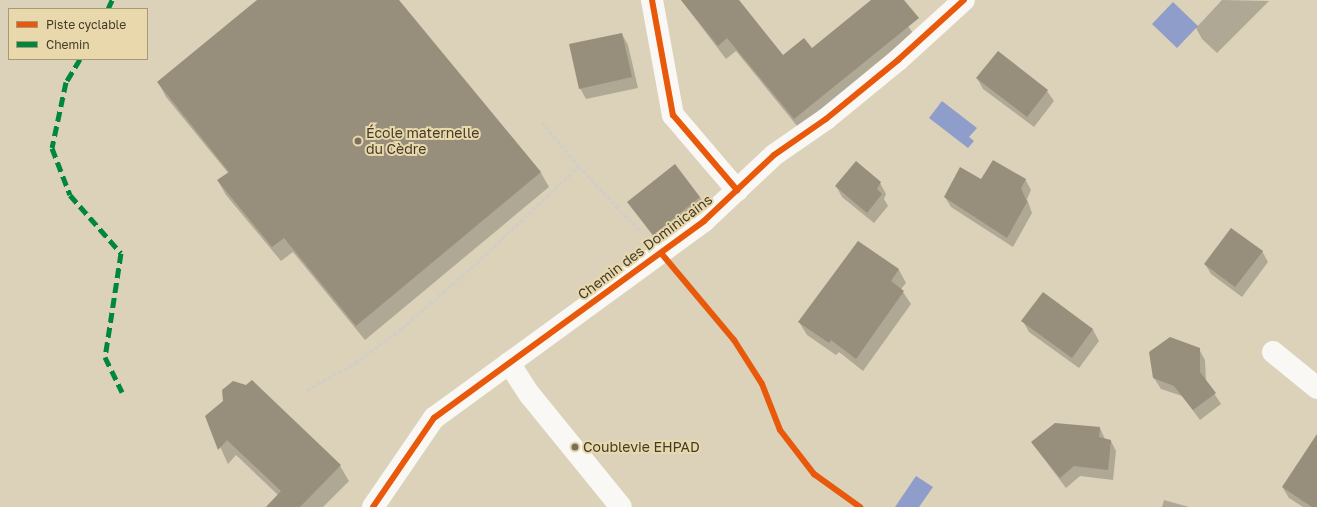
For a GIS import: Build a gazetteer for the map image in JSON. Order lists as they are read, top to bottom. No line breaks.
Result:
{"streets":{"street":["Chemin des Dominicains"]},"places":["École maternelle du Cèdre","Coublevie EHPAD"],"legend":["Piste cyclable","Chemin"]}
